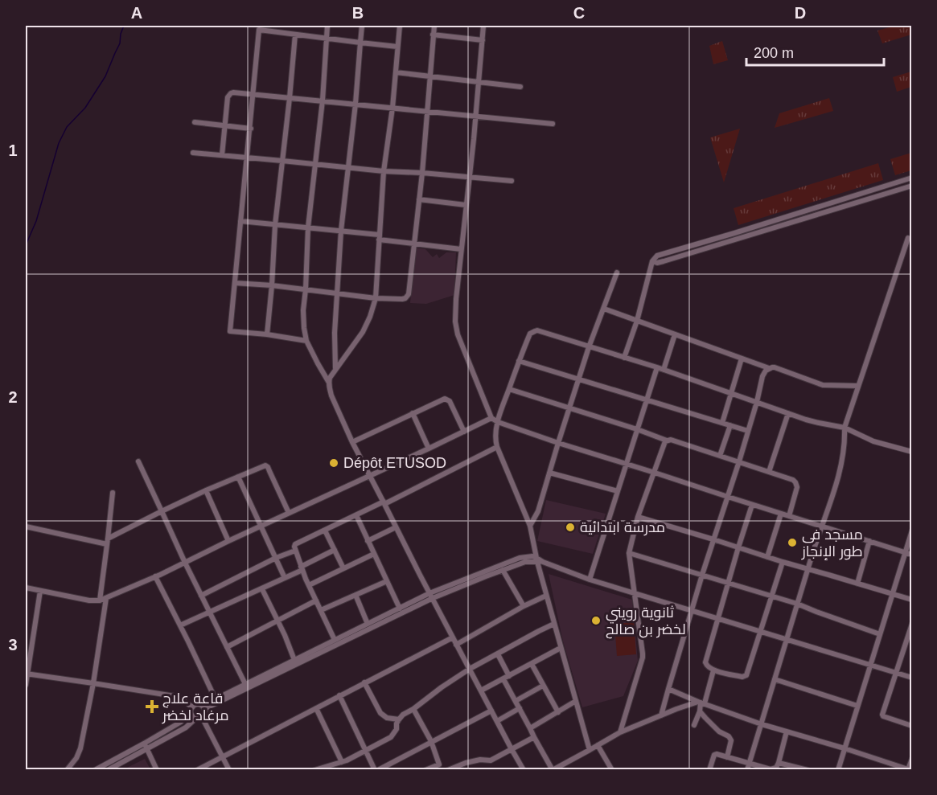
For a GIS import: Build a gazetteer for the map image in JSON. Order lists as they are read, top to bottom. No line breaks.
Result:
{"places":{"other":["Dépôt ETUSOD","مدرسة ابتدائية","مسجد في طور الإنجاز","ثانوية رويني لخضر بن صالح"],"health":["قاعة علاج مرغاد لخضر"]},"scale_bar":"200 m","grid":{"columns":["A","B","C","D"],"rows":["1","2","3"]}}
